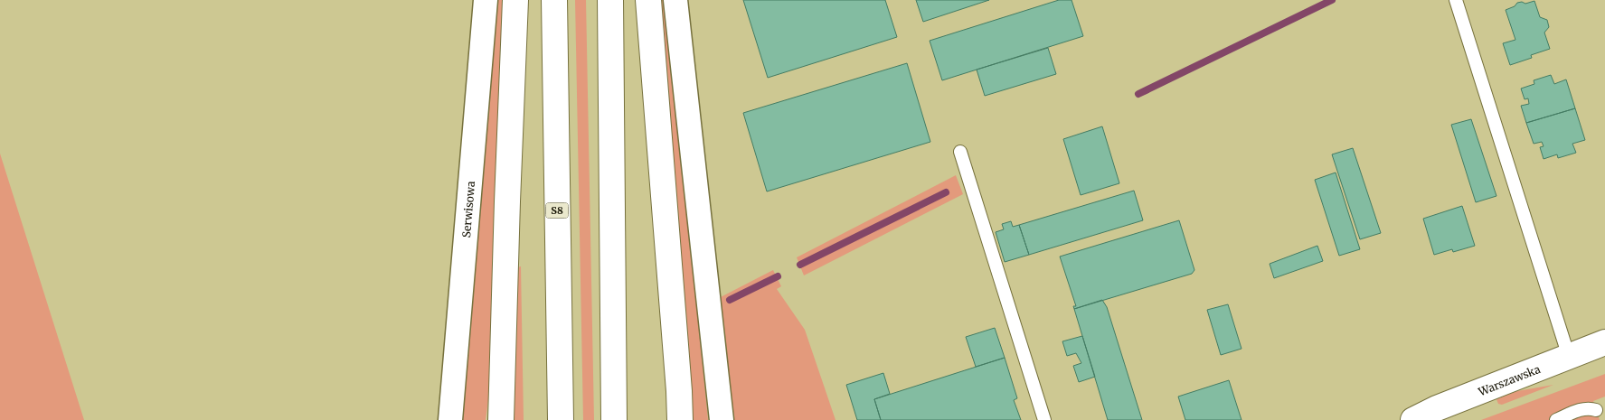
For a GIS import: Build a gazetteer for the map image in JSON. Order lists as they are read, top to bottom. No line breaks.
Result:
{"streets":{"main road":["S8","Warszawska"],"street":["Serwisowa"]}}
